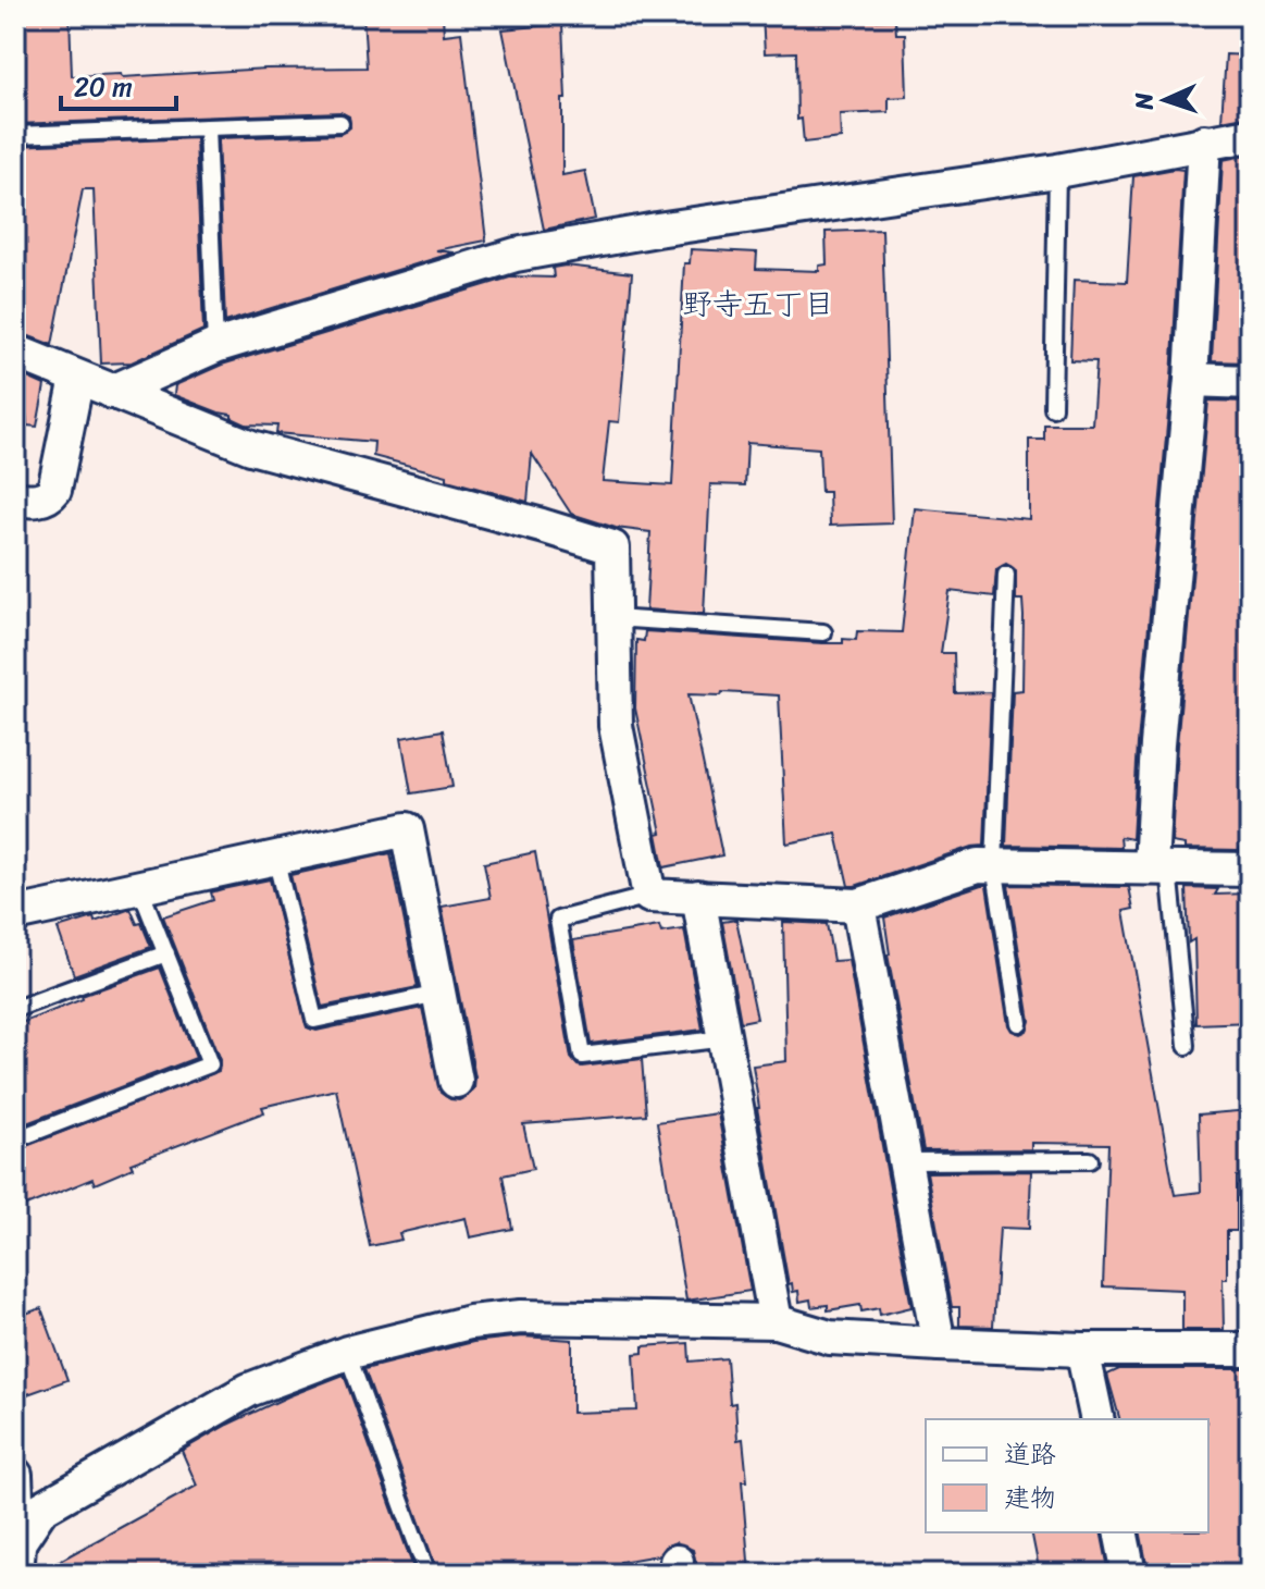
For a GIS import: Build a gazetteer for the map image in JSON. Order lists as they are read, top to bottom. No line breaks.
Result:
{"districts":["野寺五丁目"],"legend":["道路","建物"],"scale_bar":"20 m","north":"left"}
